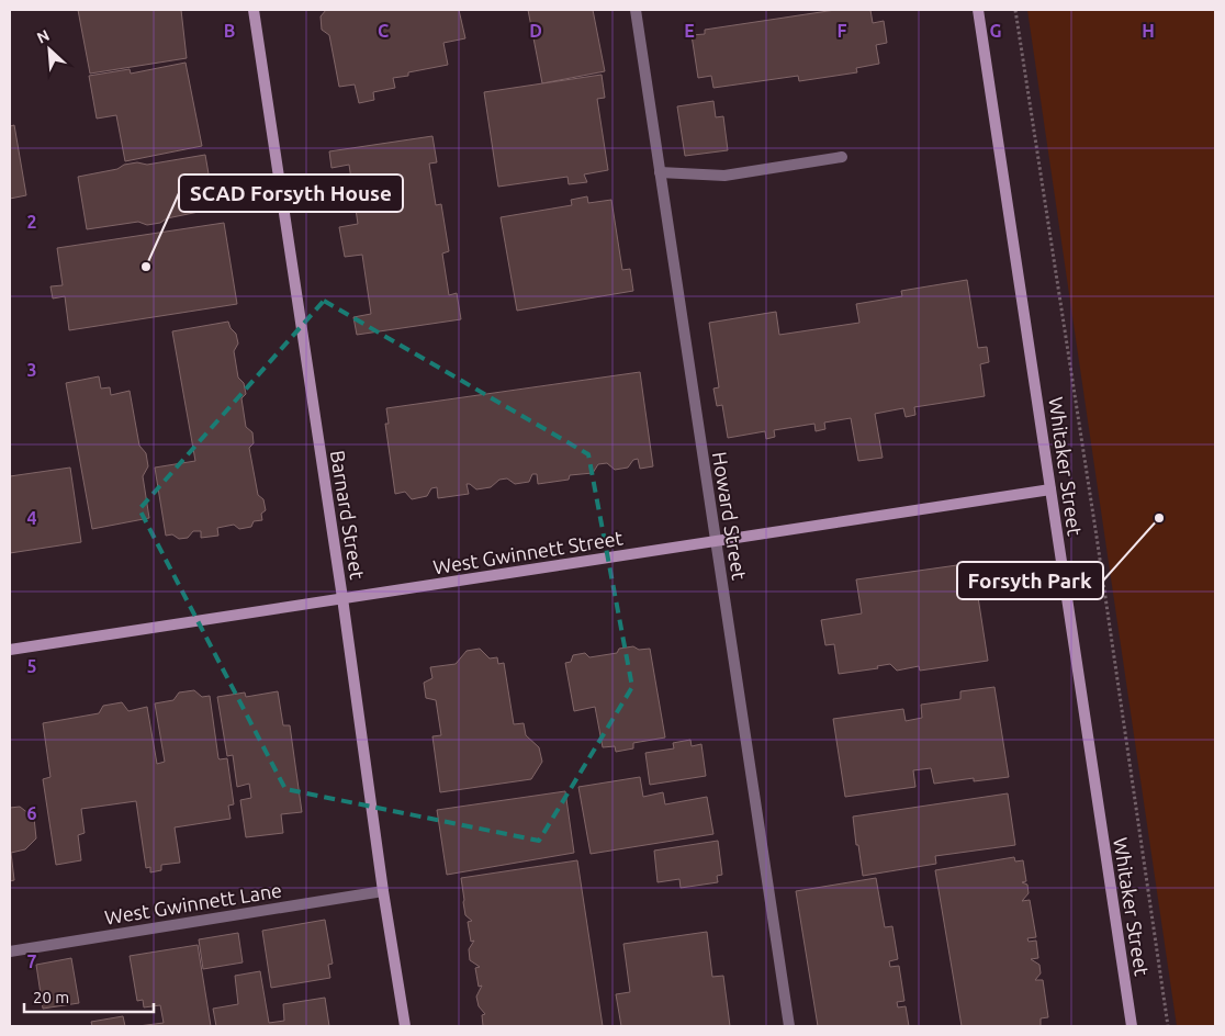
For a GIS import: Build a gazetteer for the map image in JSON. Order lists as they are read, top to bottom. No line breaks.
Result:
{"streets":{"main road":["Whitaker Street","Barnard Street","West Gwinnett Street"],"street":["Howard Street","West Gwinnett Lane"]},"crossings":[["Whitaker Street","West Gwinnett Street"],["Barnard Street","West Gwinnett Street"],["Barnard Street","West Gwinnett Lane"],["Howard Street","West Gwinnett Street"]],"places":["SCAD Forsyth House","Forsyth Park"],"scale_bar":"20 m","north":"top left","grid":{"columns":["B","C","D","E","F","G","H"],"rows":["2","3","4","5","6","7"]}}
